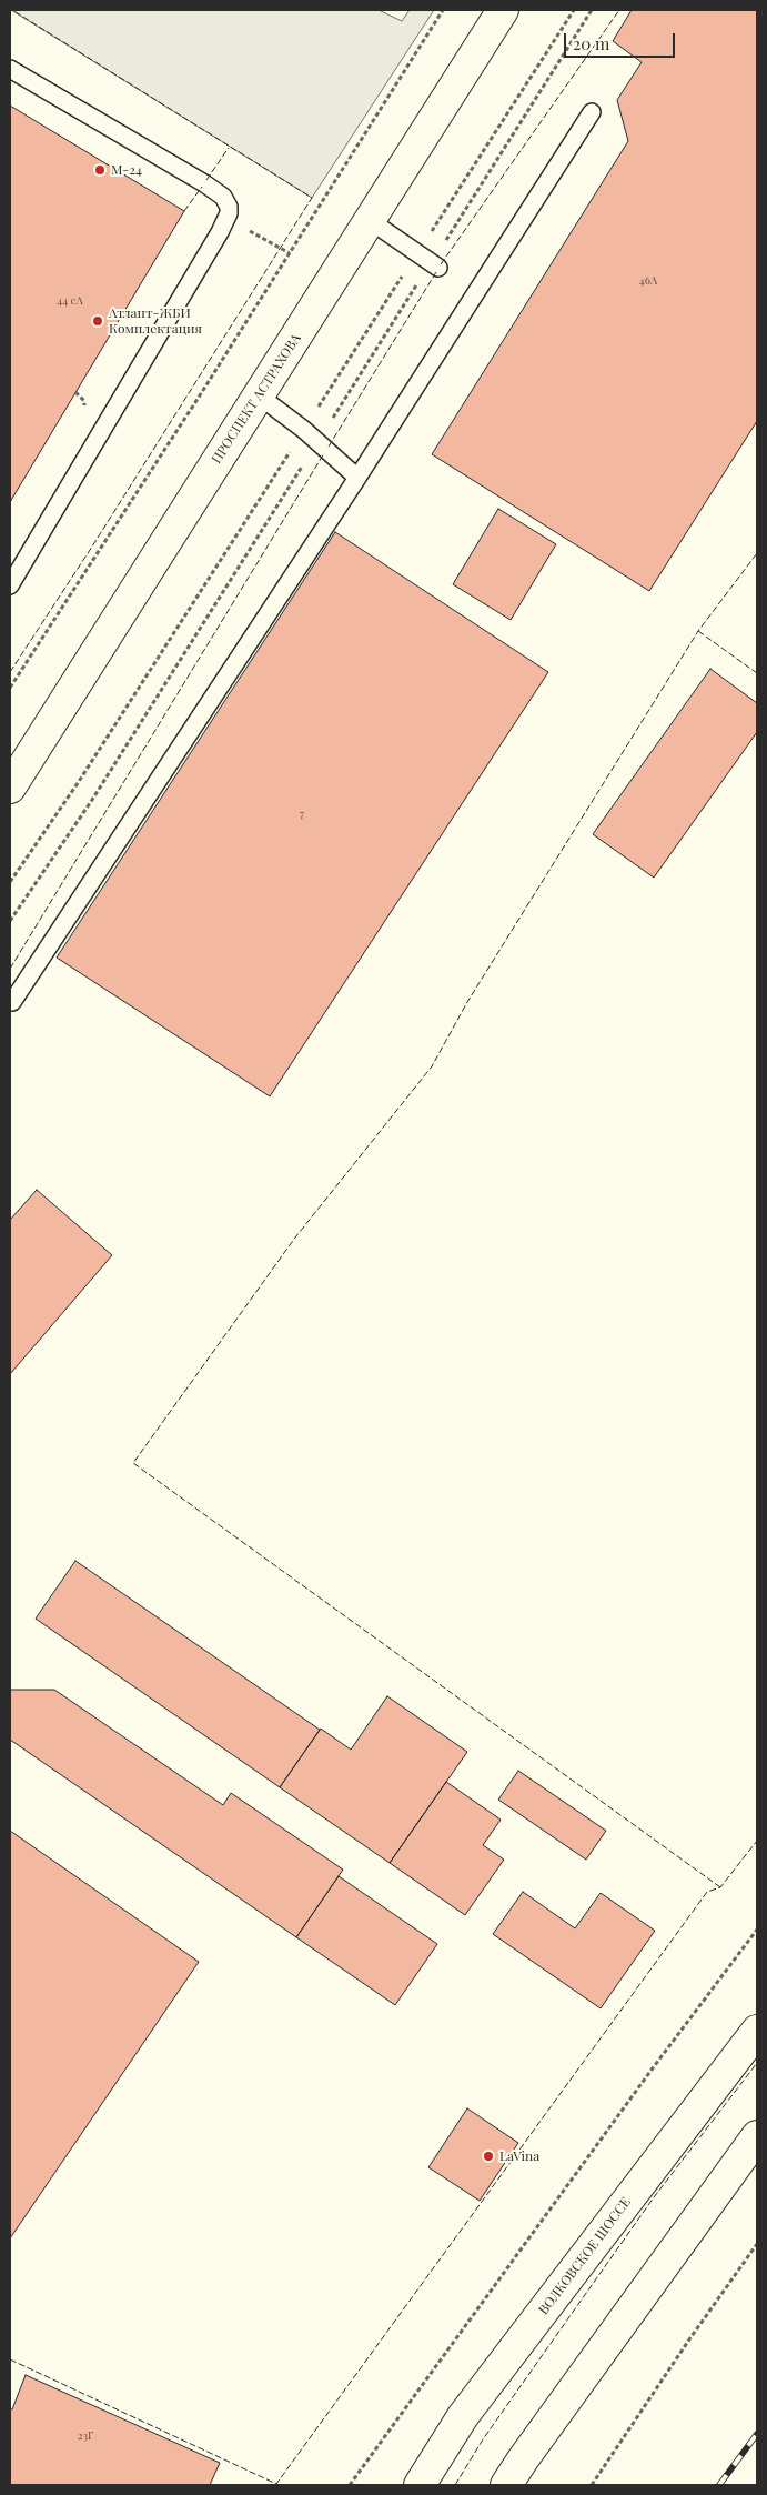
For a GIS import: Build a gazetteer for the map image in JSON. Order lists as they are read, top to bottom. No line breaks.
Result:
{"streets":{"main road":["ПРОСПЕКТ АСТРАХОВА","ВОЛКОВСКОЕ ШОССЕ"]},"places":["М-24","Атлант-ЖБИ Комплектация","LaVina"],"house_numbers":["46А","44 сА","7","23Г"],"scale_bar":"20 m"}
